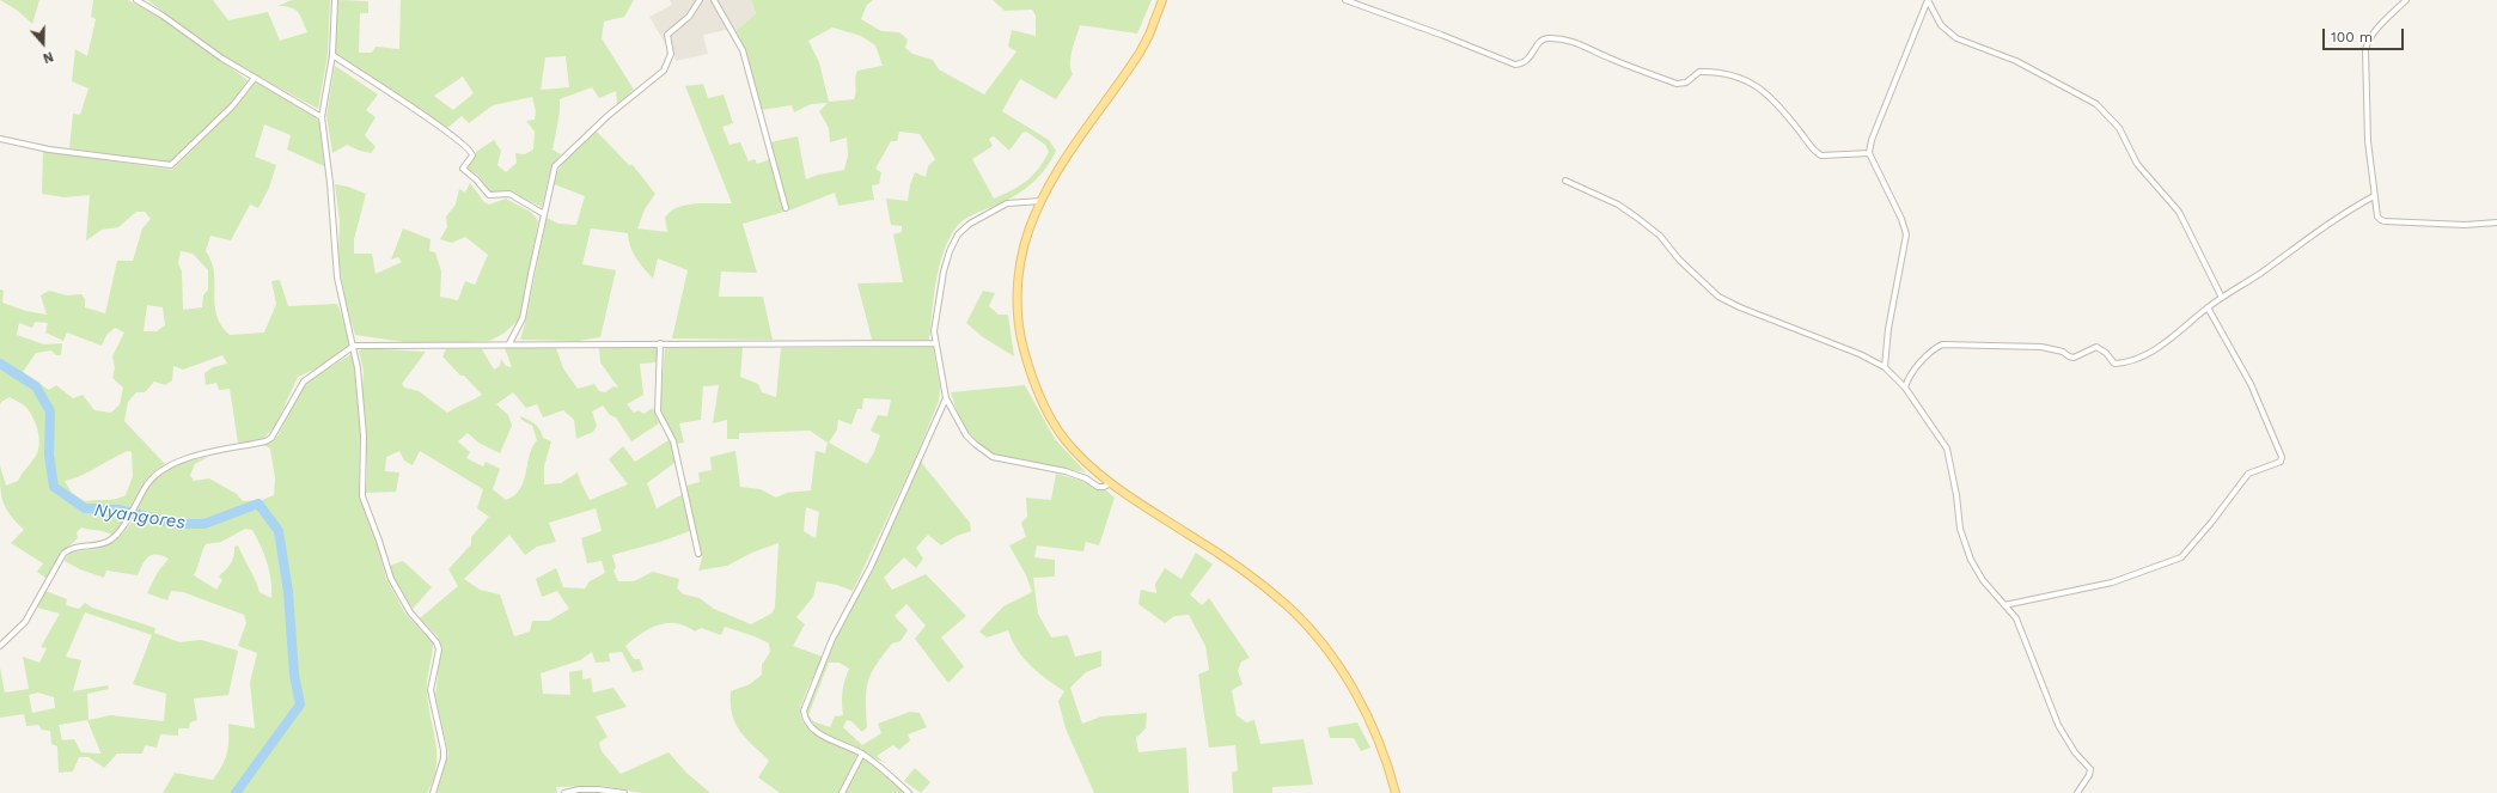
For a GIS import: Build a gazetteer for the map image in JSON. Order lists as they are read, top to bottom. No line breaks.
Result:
{"water":["Nyangores"],"scale_bar":"100 m","north":"bottom"}
